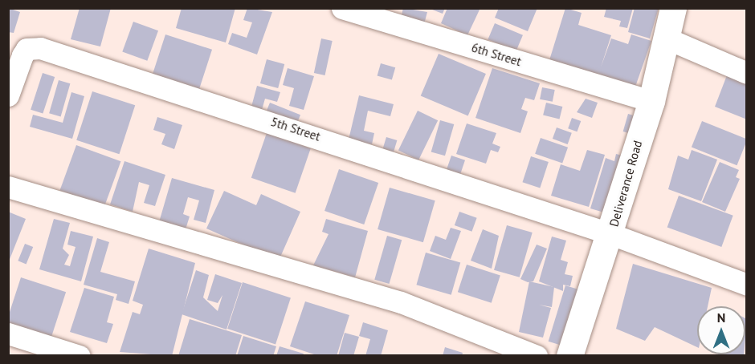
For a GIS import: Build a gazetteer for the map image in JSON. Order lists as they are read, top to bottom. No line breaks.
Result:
{"streets":{"street":["6th Street","5th Street","Deliverance Road"]},"crossings":[["6th Street","Deliverance Road"],["5th Street","Deliverance Road"]],"north":"top"}
